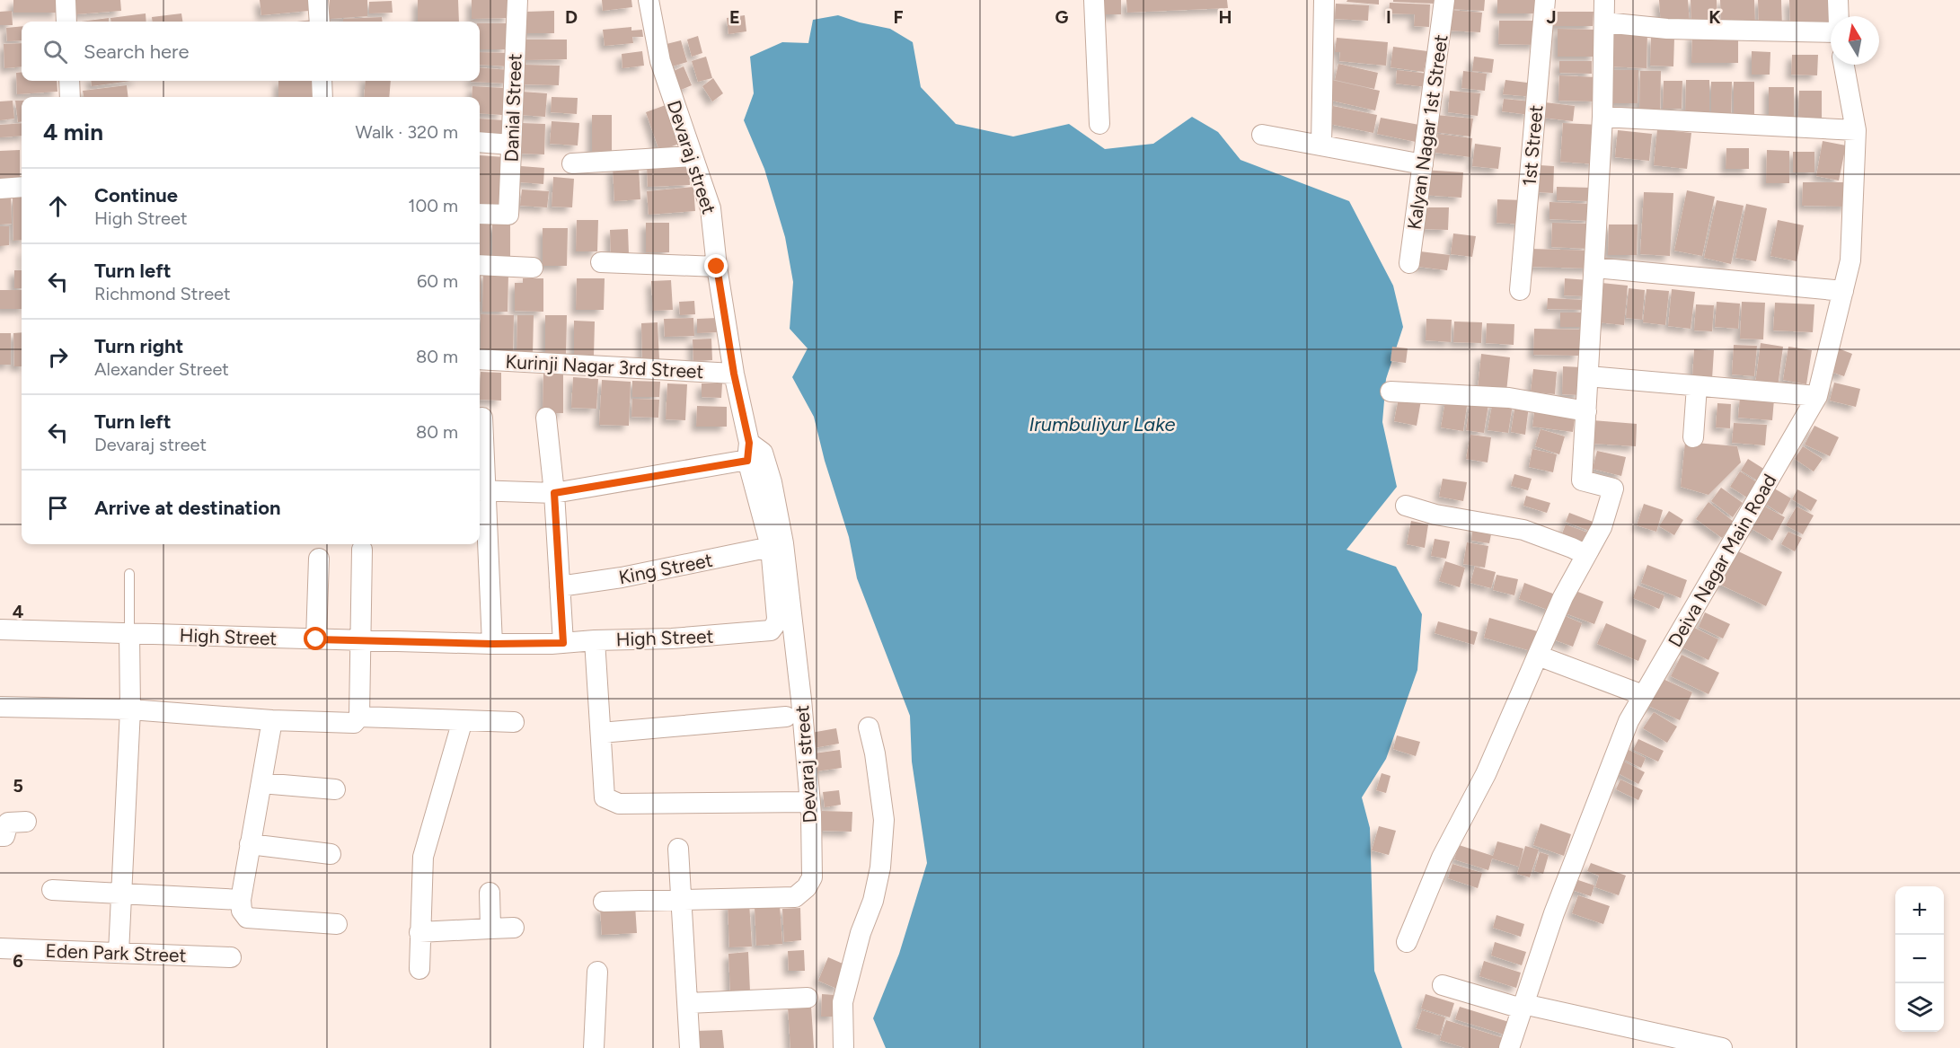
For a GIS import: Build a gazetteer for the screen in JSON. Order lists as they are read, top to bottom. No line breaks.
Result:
{"streets":{"street":["Danial Street","Kalyan Nagar 1st Street","1st Street","Devaraj street","Kurinji Nagar 3rd Street","Deiva Nagar Main Road","King Street","High Street","Eden Park Street"]},"crossings":[["Devaraj street","Kurinji Nagar 3rd Street"],["Devaraj street","King Street"],["Devaraj street","High Street"]],"water":["Irumbuliyur Lake"],"north":"top","page":{"search":"Search here","heading":["4 min","Walk · 320 m"],"list":[["Continue","High Street","100 m"],["Turn left","Richmond Street","60 m"],["Turn right","Alexander Street","80 m"],["Turn left","Devaraj street","80 m"],"Arrive at destination"],"map_buttons":["+","−"]},"grid":{"columns":["D","E","F","G","H","I","J","K"],"rows":["4","5","6"]}}
